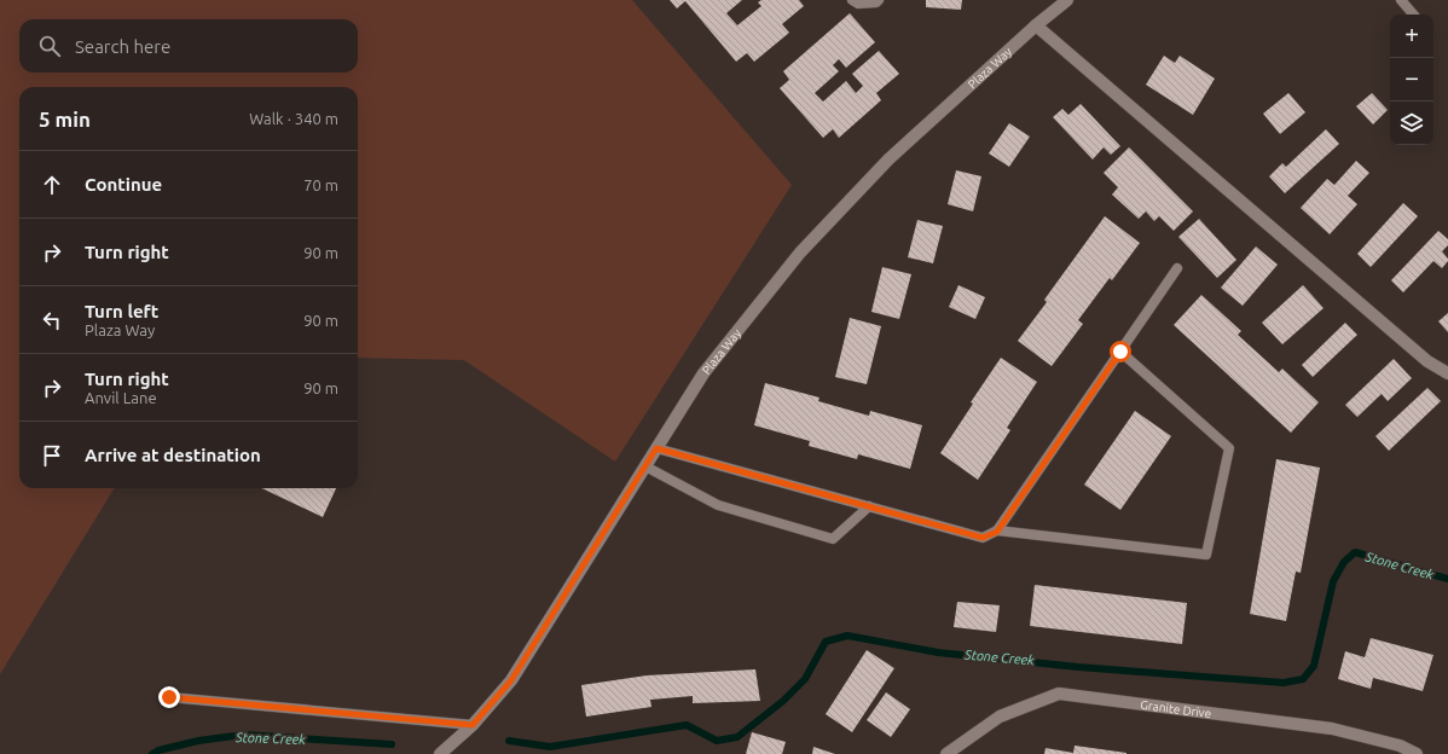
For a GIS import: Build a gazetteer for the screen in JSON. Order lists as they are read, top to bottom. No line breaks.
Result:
{"streets":{"street":["Plaza Way","Granite Drive"]},"water":["Stone Creek"],"page":{"map_buttons":["+","−"],"search":"Search here","heading":["5 min","Walk · 340 m"],"list":[["Continue","70 m"],["Turn right","90 m"],["Turn left","Plaza Way","90 m"],["Turn right","Anvil Lane","90 m"],"Arrive at destination"]}}
